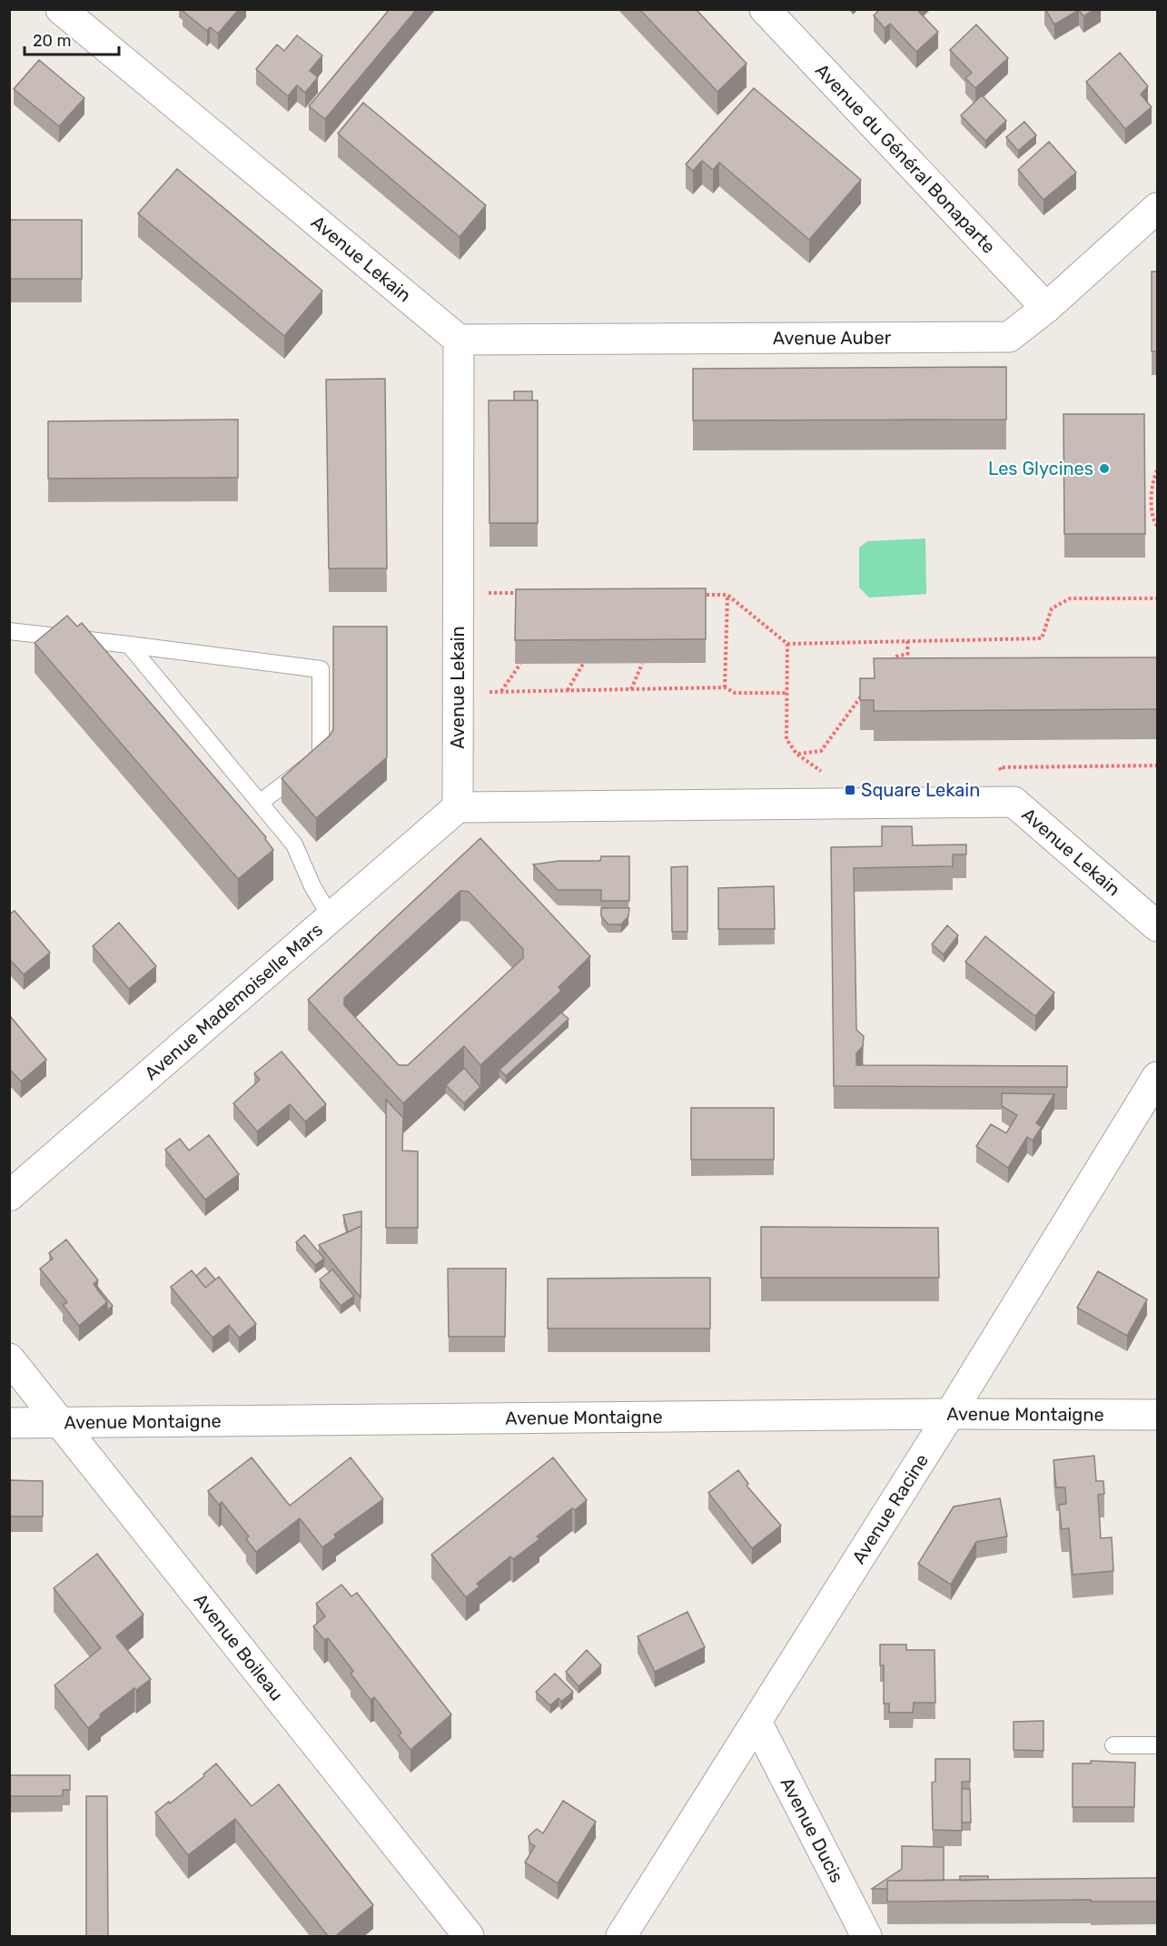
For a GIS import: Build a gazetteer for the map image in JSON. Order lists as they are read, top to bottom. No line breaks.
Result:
{"streets":{"street":["Avenue du Général Bonaparte","Avenue Lekain","Avenue Auber","Avenue Mademoiselle Mars","Avenue Montaigne","Avenue Racine","Avenue Boileau","Avenue Ducis"]},"crossings":[["Avenue du Général Bonaparte","Avenue Auber"],["Avenue Lekain","Avenue Auber"],["Avenue Lekain","Avenue Mademoiselle Mars"],["Avenue Montaigne","Avenue Racine"],["Avenue Montaigne","Avenue Boileau"],["Avenue Racine","Avenue Ducis"]],"places":{"other":["Les Glycines"],"transit":["Square Lekain"]},"scale_bar":"20 m"}
